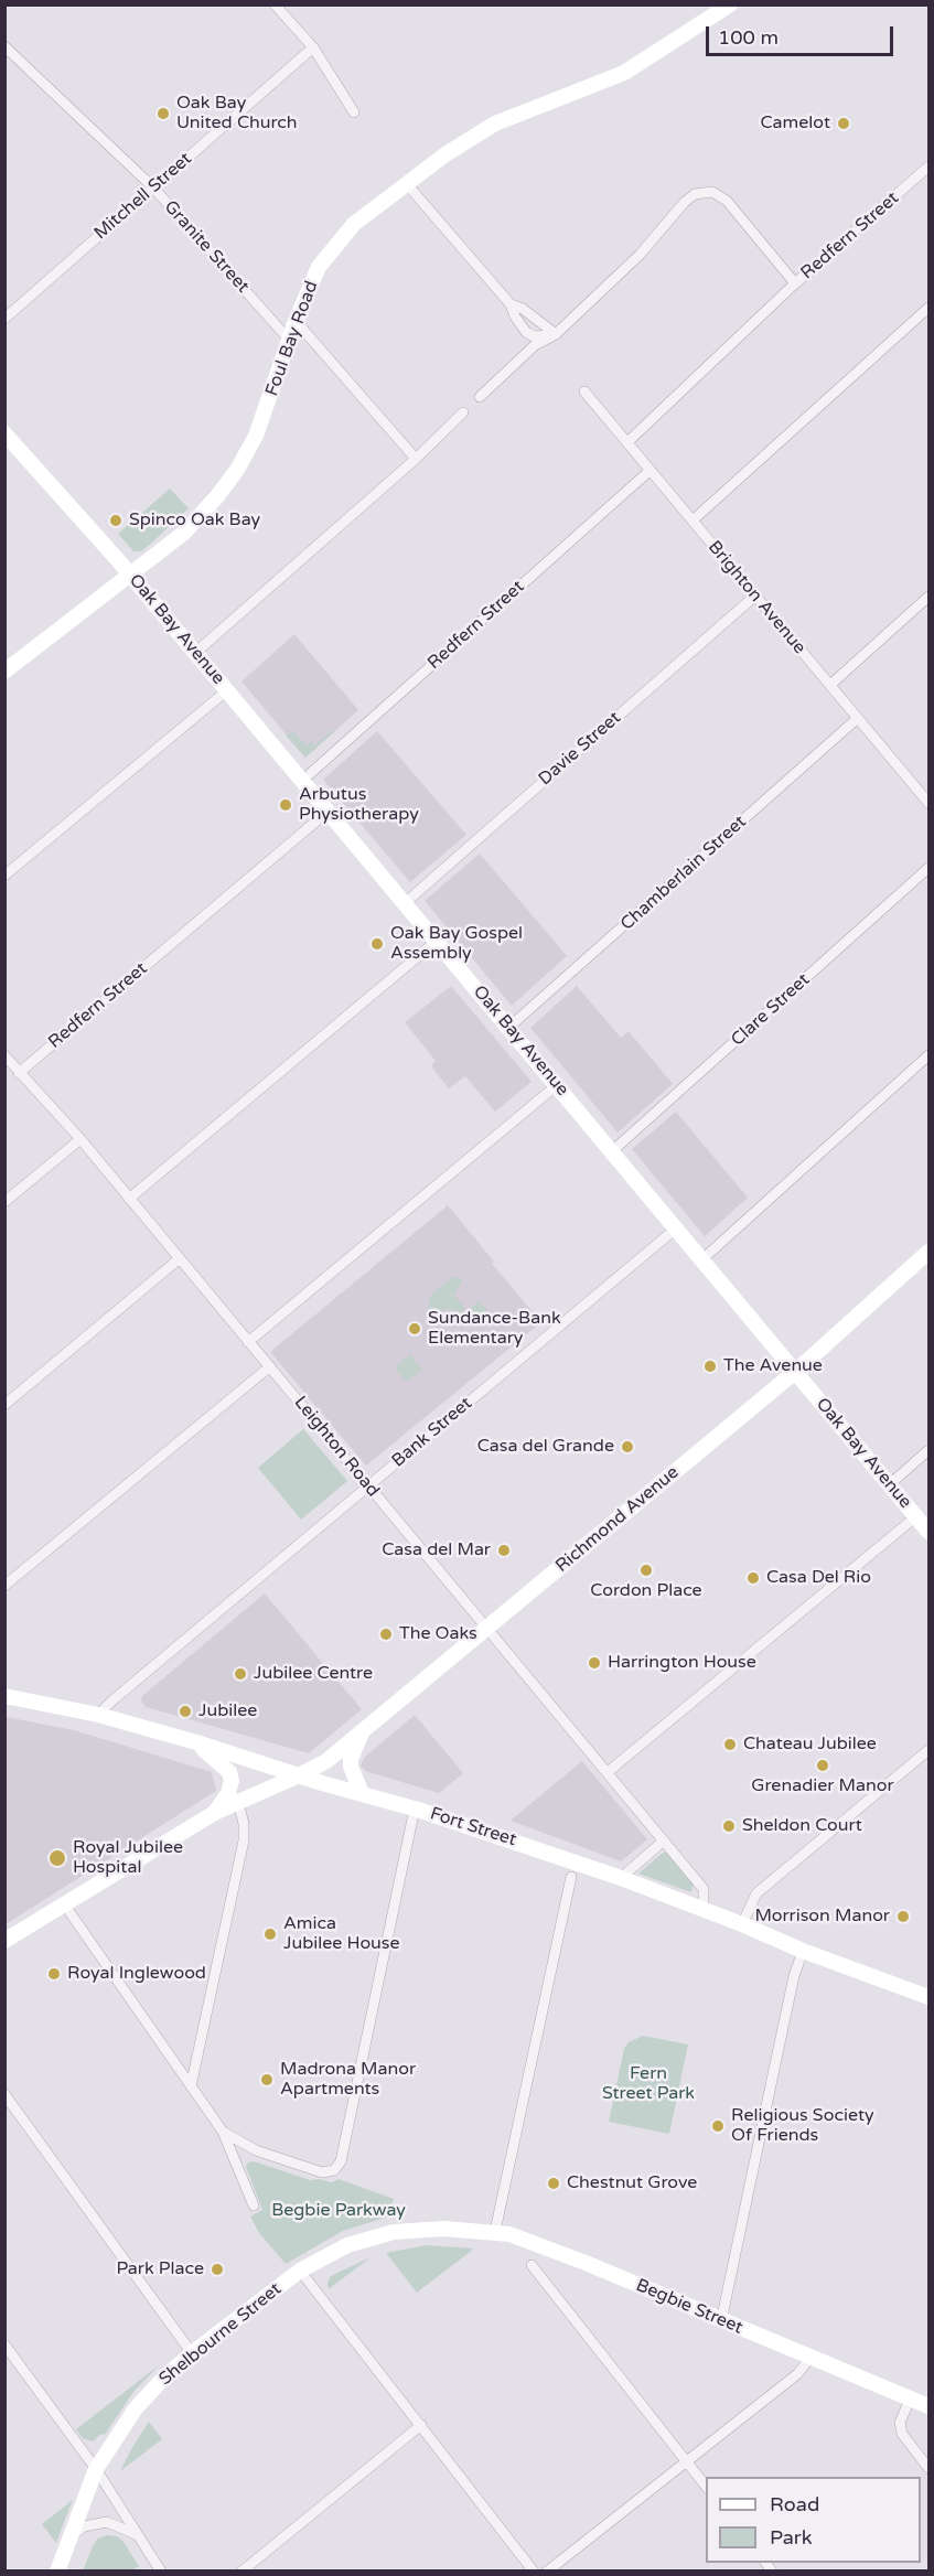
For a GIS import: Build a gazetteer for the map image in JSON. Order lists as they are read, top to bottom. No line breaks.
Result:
{"streets":{"main road":["Foul Bay Road","Oak Bay Avenue","Richmond Avenue","Fort Street","Begbie Street","Shelbourne Street"],"street":["Mitchell Street","Redfern Street","Granite Street","Brighton Avenue","Davie Street","Chamberlain Street","Clare Street","Bank Street","Leighton Road"]},"crossings":[["Mitchell Street","Granite Street"],["Redfern Street","Brighton Avenue"],["Redfern Street","Oak Bay Avenue"],["Redfern Street","Leighton Road"],["Granite Street","Foul Bay Road"],["Foul Bay Road","Oak Bay Avenue"],["Brighton Avenue","Davie Street"],["Brighton Avenue","Chamberlain Street"],["Oak Bay Avenue","Davie Street"],["Oak Bay Avenue","Chamberlain Street"],["Oak Bay Avenue","Clare Street"],["Oak Bay Avenue","Bank Street"],["Oak Bay Avenue","Richmond Avenue"],["Bank Street","Leighton Road"],["Bank Street","Fort Street"],["Leighton Road","Richmond Avenue"],["Leighton Road","Fort Street"],["Richmond Avenue","Fort Street"],["Begbie Street","Shelbourne Street"]],"parks":["Fern Street Park","Begbie Parkway"],"places":["Oak Bay United Church","Camelot","Spinco Oak Bay","Arbutus Physiotherapy","Oak Bay Gospel Assembly","Sundance-Bank Elementary","The Avenue","Casa del Grande","Casa del Mar","Cordon Place","Casa Del Rio","The Oaks","Harrington House","Jubilee Centre","Jubilee","Chateau Jubilee","Grenadier Manor","Sheldon Court","Royal Jubilee Hospital","Morrison Manor","Amica Jubilee House","Royal Inglewood","Madrona Manor Apartments","Religious Society Of Friends","Chestnut Grove","Park Place"],"legend":["Road","Park"],"scale_bar":"100 m"}
